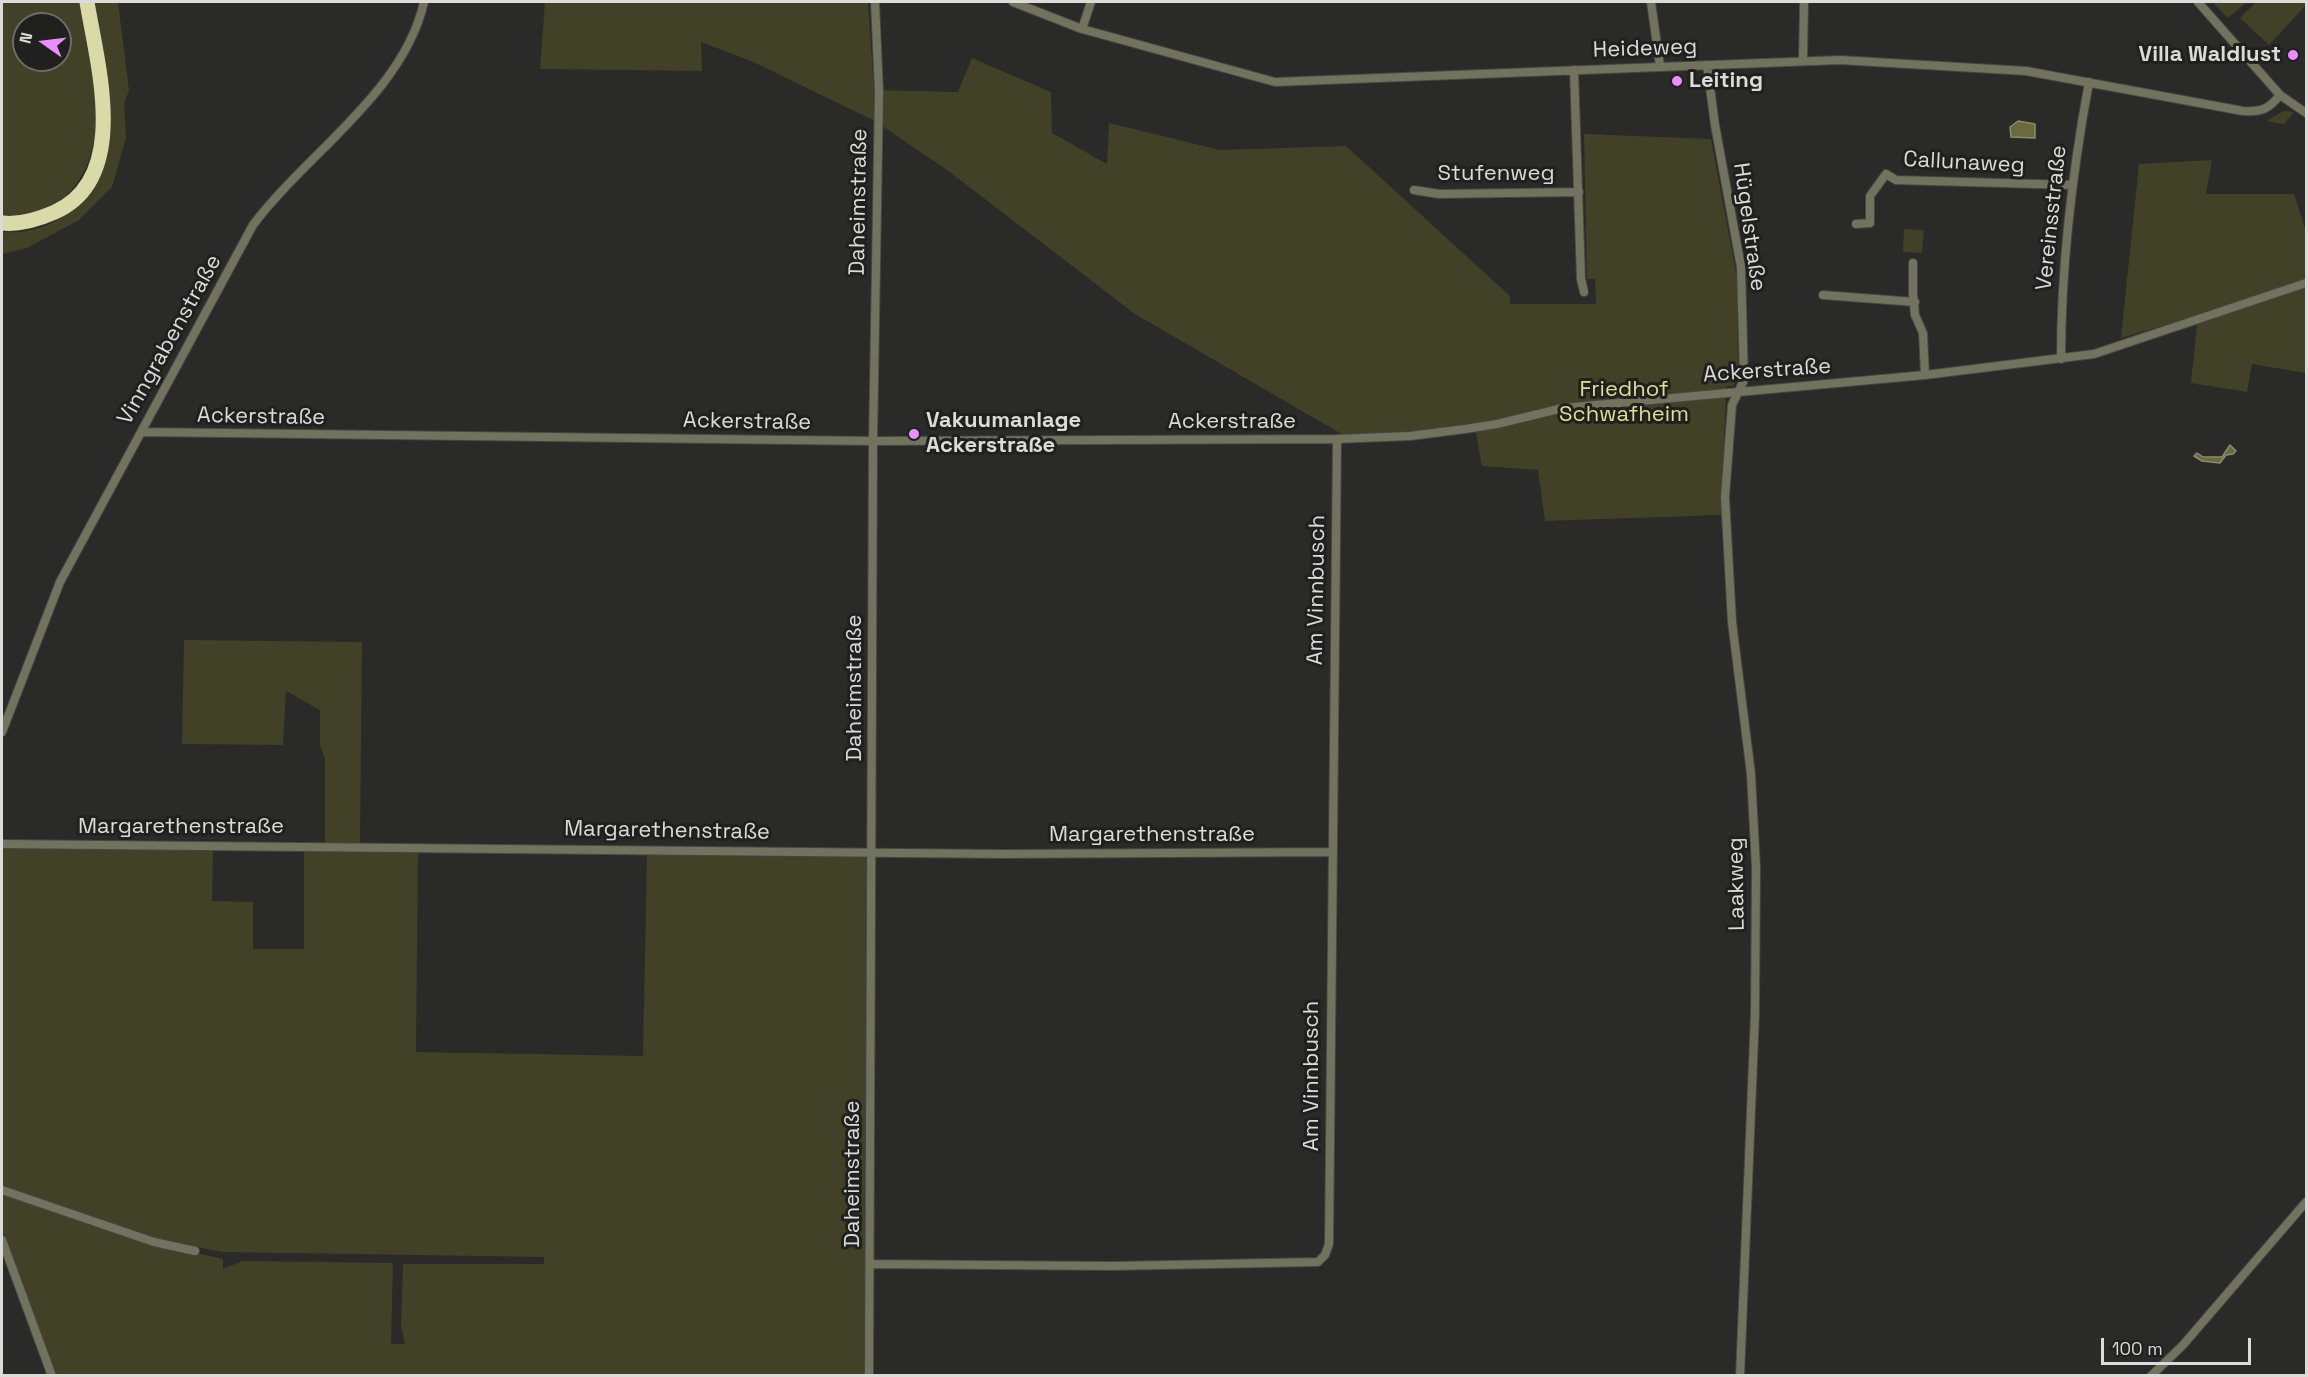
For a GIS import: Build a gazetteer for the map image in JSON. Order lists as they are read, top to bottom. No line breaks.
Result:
{"streets":{"street":["Heideweg","Callunaweg","Stufenweg","Daheimstraße","Vereinsstraße","Hügelstraße","Vinngrabenstraße","Ackerstraße","Am Vinnbusch","Margarethenstraße","Laakweg"]},"crossings":[["Heideweg","Stufenweg"],["Heideweg","Vereinsstraße"],["Heideweg","Hügelstraße"],["Callunaweg","Vereinsstraße"],["Daheimstraße","Ackerstraße"],["Daheimstraße","Am Vinnbusch"],["Daheimstraße","Margarethenstraße"],["Vereinsstraße","Ackerstraße"],["Hügelstraße","Ackerstraße"],["Hügelstraße","Laakweg"],["Vinngrabenstraße","Ackerstraße"],["Ackerstraße","Am Vinnbusch"],["Ackerstraße","Laakweg"],["Am Vinnbusch","Margarethenstraße"]],"parks":["Friedhof Schwafheim"],"places":["Villa Waldlust","Leiting","Vakuumanlage Ackerstraße"],"scale_bar":"100 m","north":"left"}
